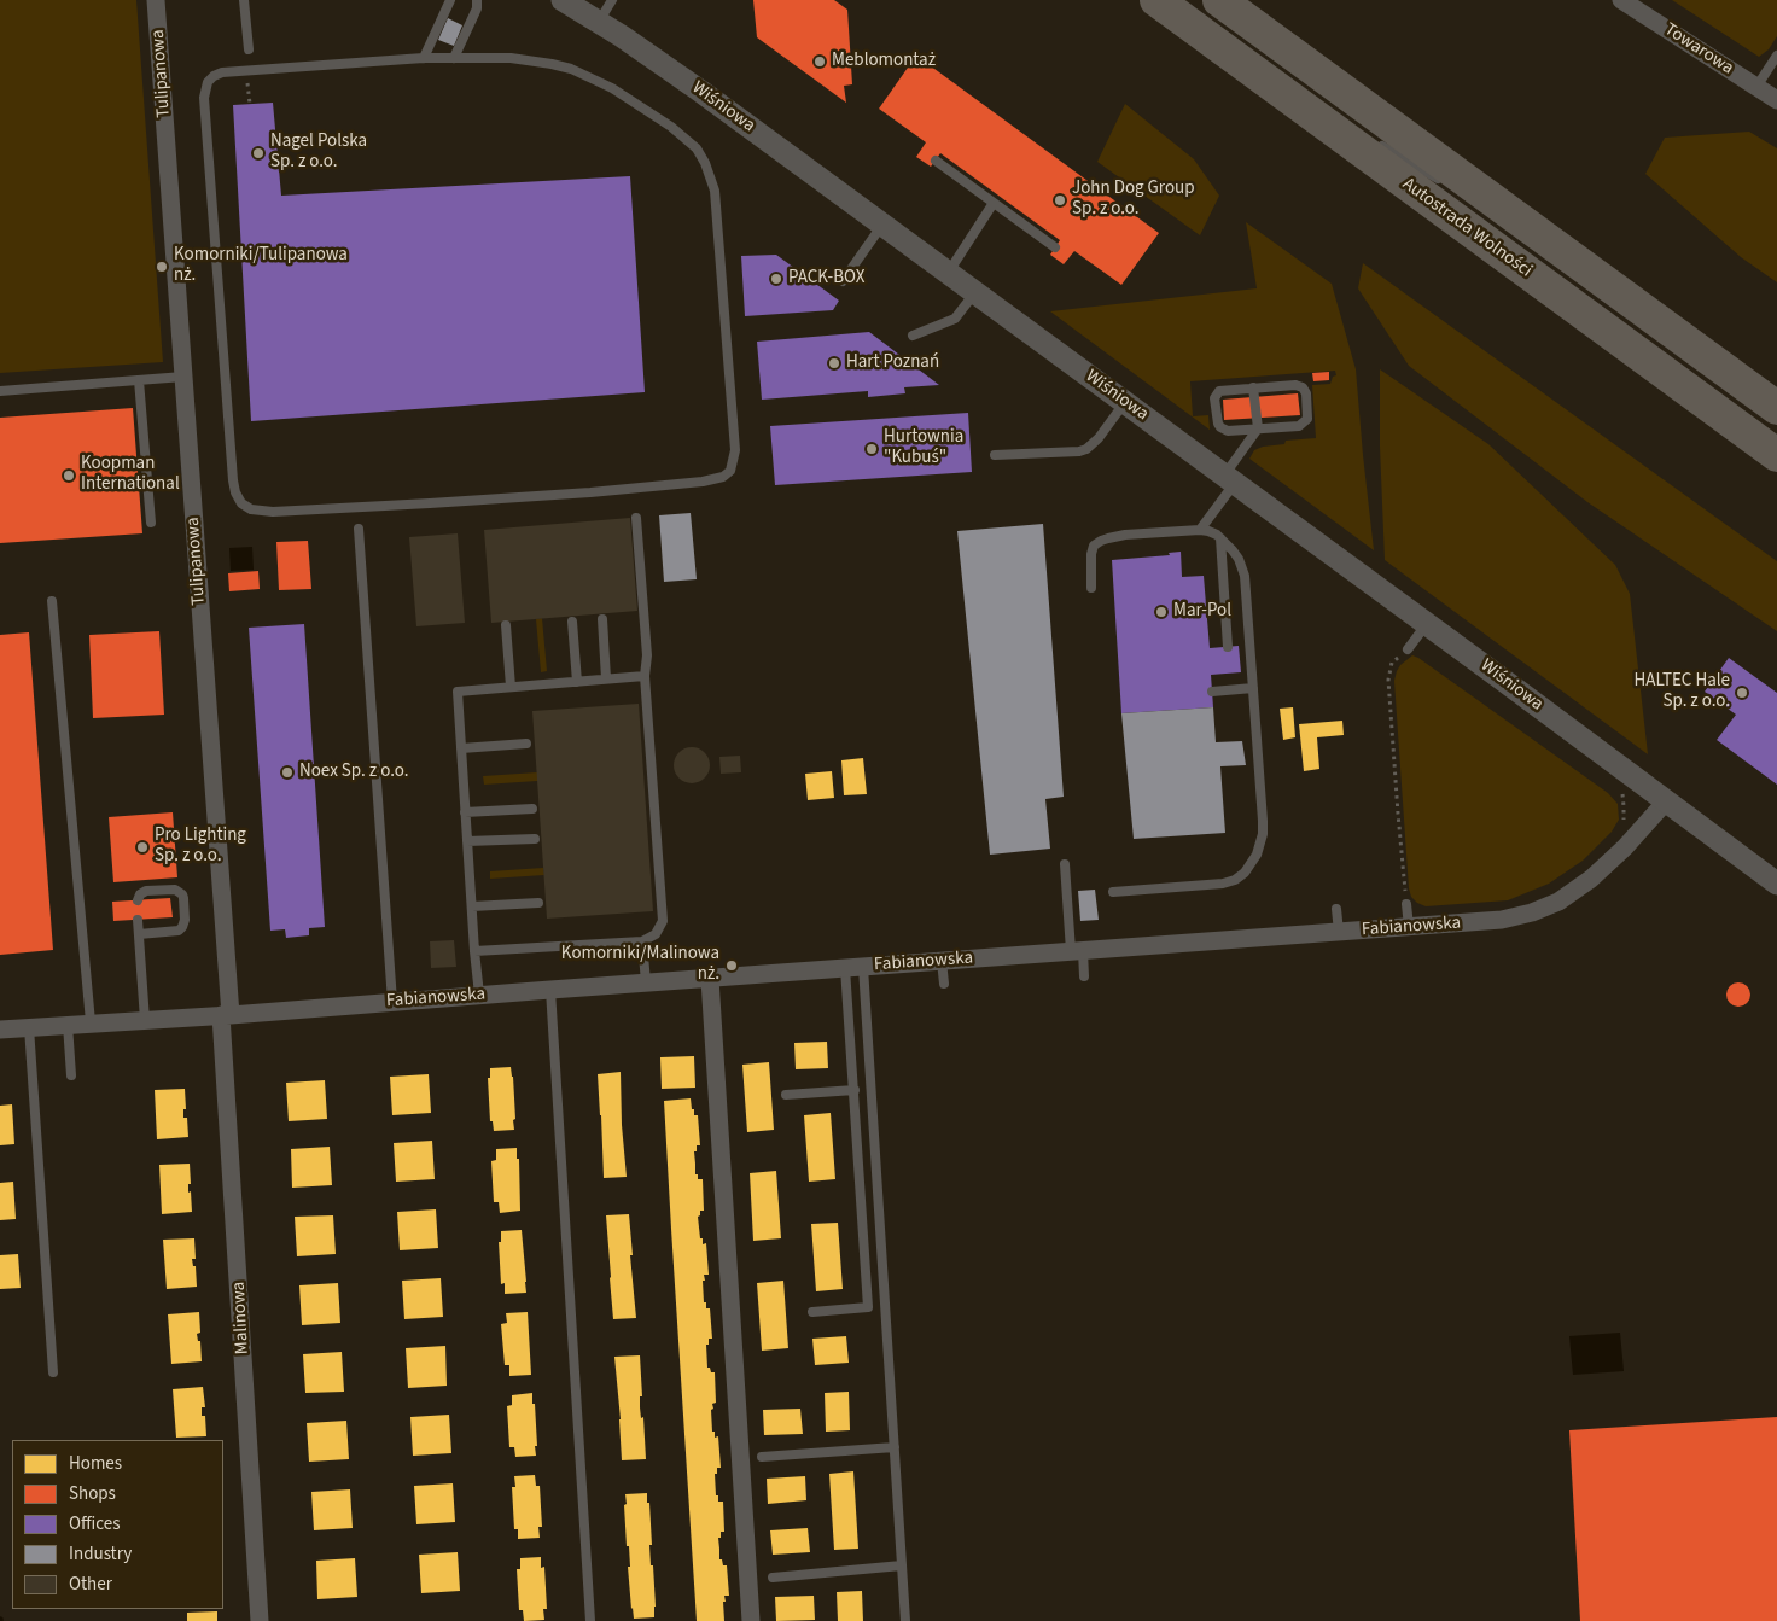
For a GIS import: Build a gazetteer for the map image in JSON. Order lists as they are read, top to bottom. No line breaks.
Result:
{"streets":{"highway":["Autostrada Wolności"],"street":["Towarowa","Tulipanowa","Wiśniowa","Fabianowska","Malinowa"]},"crossings":[["Tulipanowa","Fabianowska"],["Tulipanowa","Malinowa"],["Wiśniowa","Fabianowska"],["Fabianowska","Malinowa"]],"places":["Meblomontaż","Nagel Polska Sp. z o.o.","John Dog Group Sp. z o.o.","Komorniki/Tulipanowa nż.","PACK-BOX","Hart Poznań","Hurtownia \"Kubuś\"","Koopman International","Mar-Pol","HALTEC Hale Sp. z o.o.","Noex Sp. z o.o.","Pro Lighting Sp. z o.o.","Komorniki/Malinowa nż."],"legend":["Homes","Shops","Offices","Industry","Other"]}
